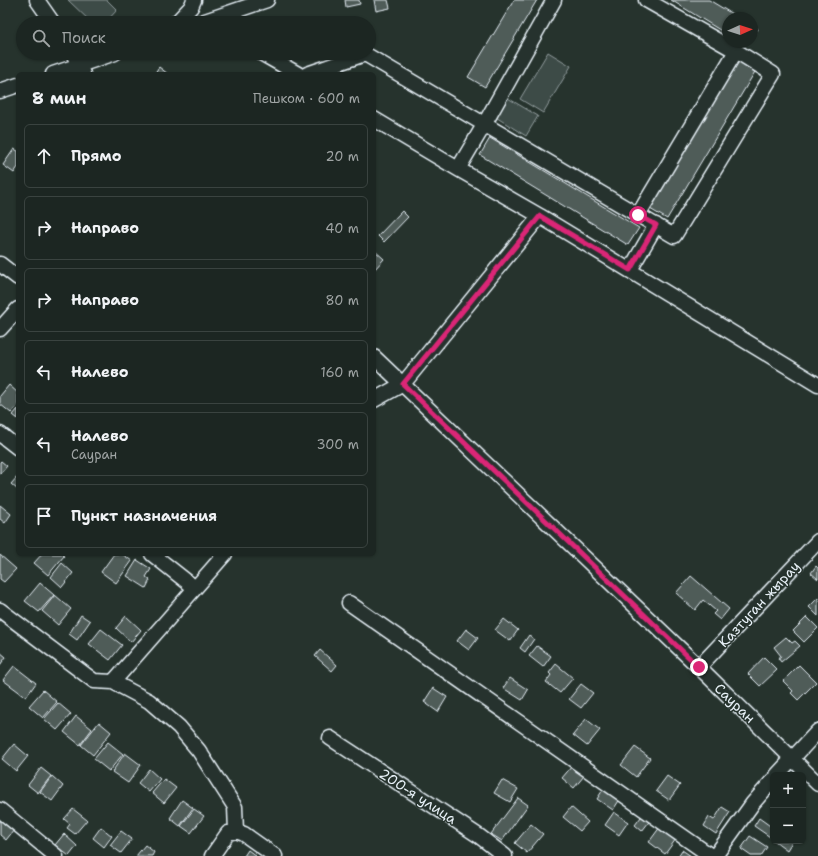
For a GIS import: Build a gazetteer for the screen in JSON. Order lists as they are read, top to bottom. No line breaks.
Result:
{"streets":{"street":["Казтуган жырау","Сауран","200-я улица"]},"crossings":[["Казтуган жырау","Сауран"]],"north":"right","page":{"search":"Поиск","heading":["8 мин","Пешком · 600 m"],"list":[["Прямо","20 m"],["Направо","40 m"],["Направо","80 m"],["Налево","160 m"],["Налево","Сауран","300 m"],"Пункт назначения"],"map_buttons":["+","−"]}}
